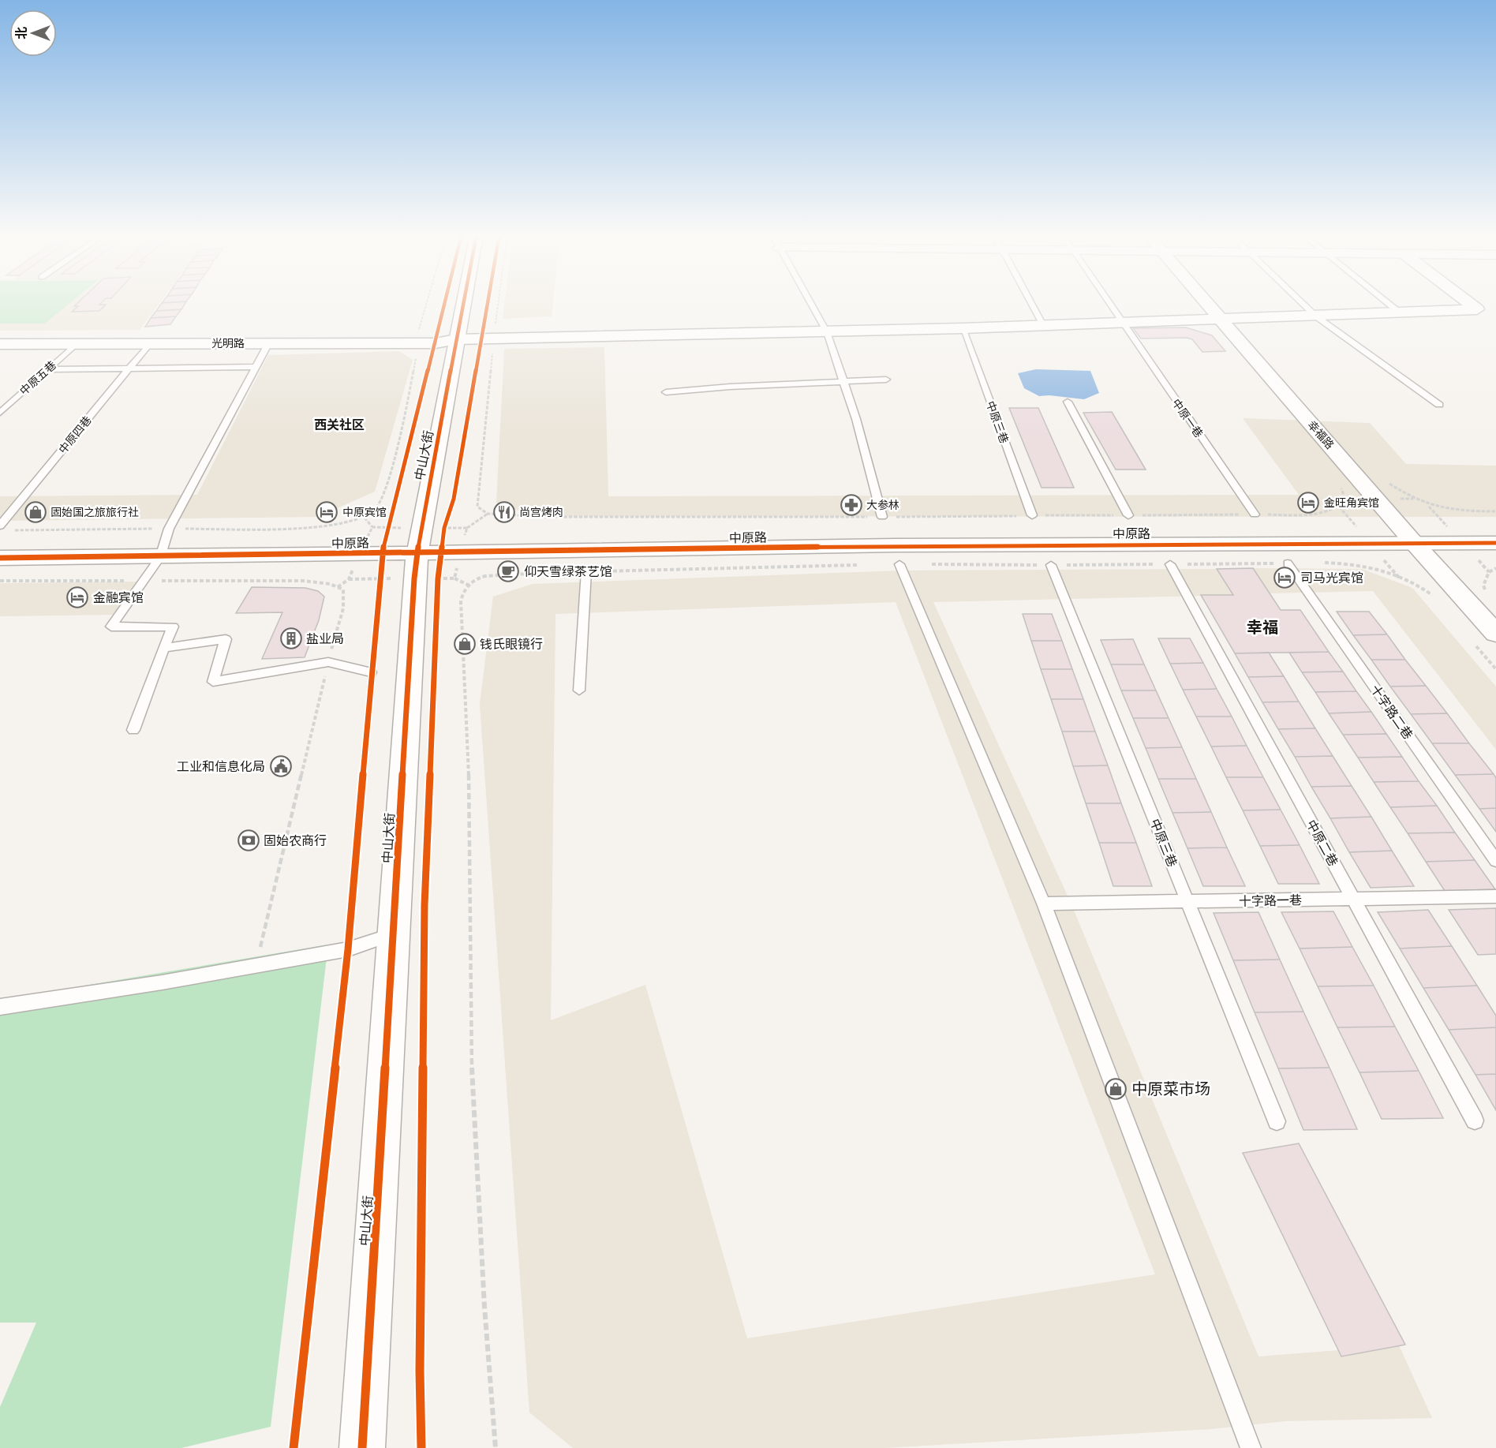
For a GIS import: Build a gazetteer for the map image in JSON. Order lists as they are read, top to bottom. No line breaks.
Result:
{"streets":{"street":["光明路","幸福路","中山大街","中原路"],"lane":["中原五巷","中原一巷","中原三巷","中原四巷","十字路二巷","中原二巷","十字路一巷"]},"crossings":[["光明路","中原五巷"],["光明路","中原一巷"],["光明路","中原三巷"],["光明路","中原四巷"],["光明路","幸福路"],["光明路","中山大街"],["中原三巷","十字路一巷"],["幸福路","中原路"],["中山大街","中原路"],["中原二巷","十字路一巷"]],"districts":["西关社区","幸福"],"places":{"hotel":["金旺角宾馆","中原宾馆","司马光宾馆","金融宾馆"],"pharmacy":["大参林"],"shop":["固始国之旅旅行社","钱氏眼镜行","中原菜市场"],"restaurant":["尚宫烤肉"],"cafe":["仰天雪绿茶艺馆"],"building":["盐业局"],"public building":["工业和信息化局"],"bank":["固始农商行"]},"north":"left"}
